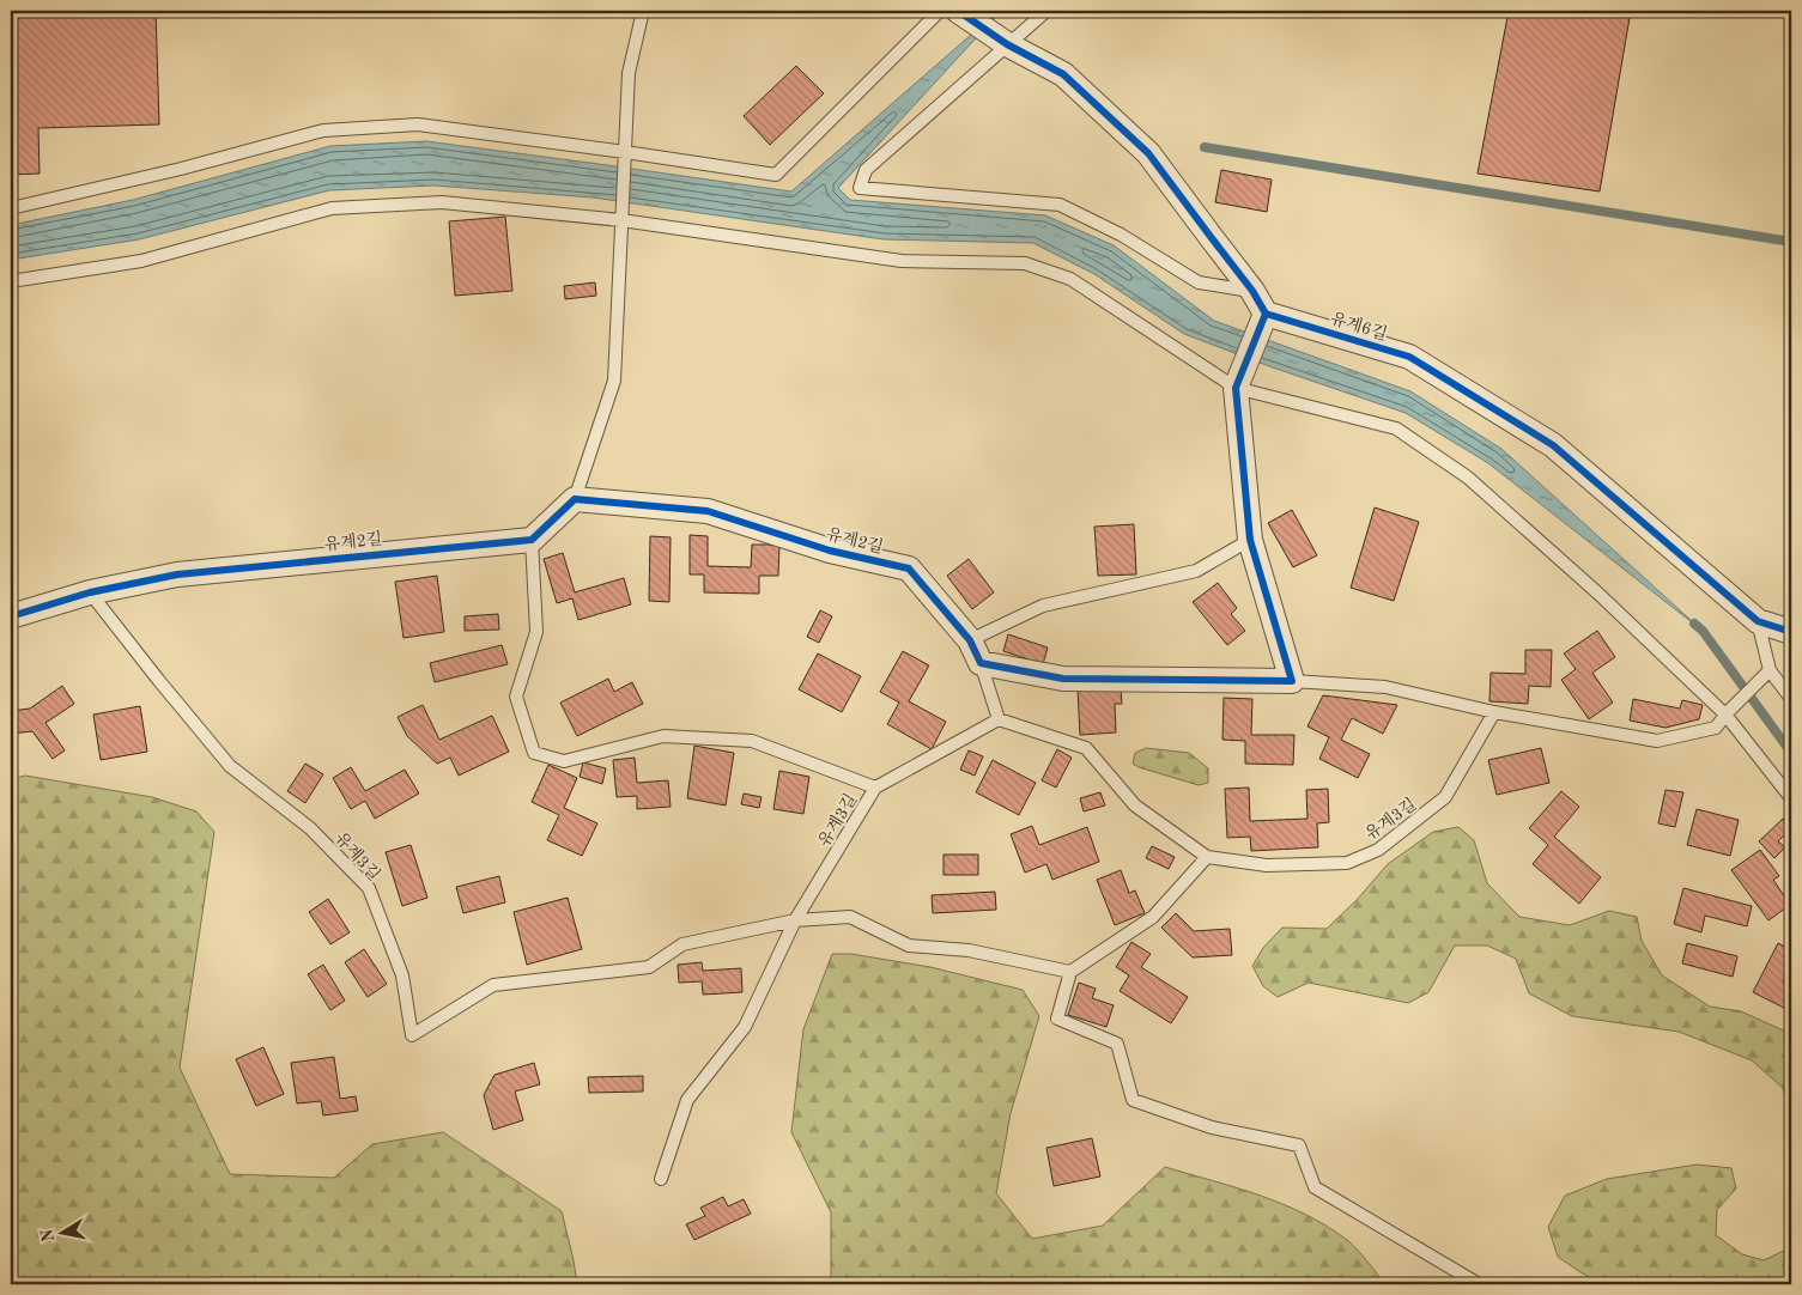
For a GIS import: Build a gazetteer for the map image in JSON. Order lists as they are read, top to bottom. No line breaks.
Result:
{"streets":{"street":["유계6길","유계2길"],"lane":["유계3길"]},"crossings":[["유계2길","유계3길"]],"north":"left"}
